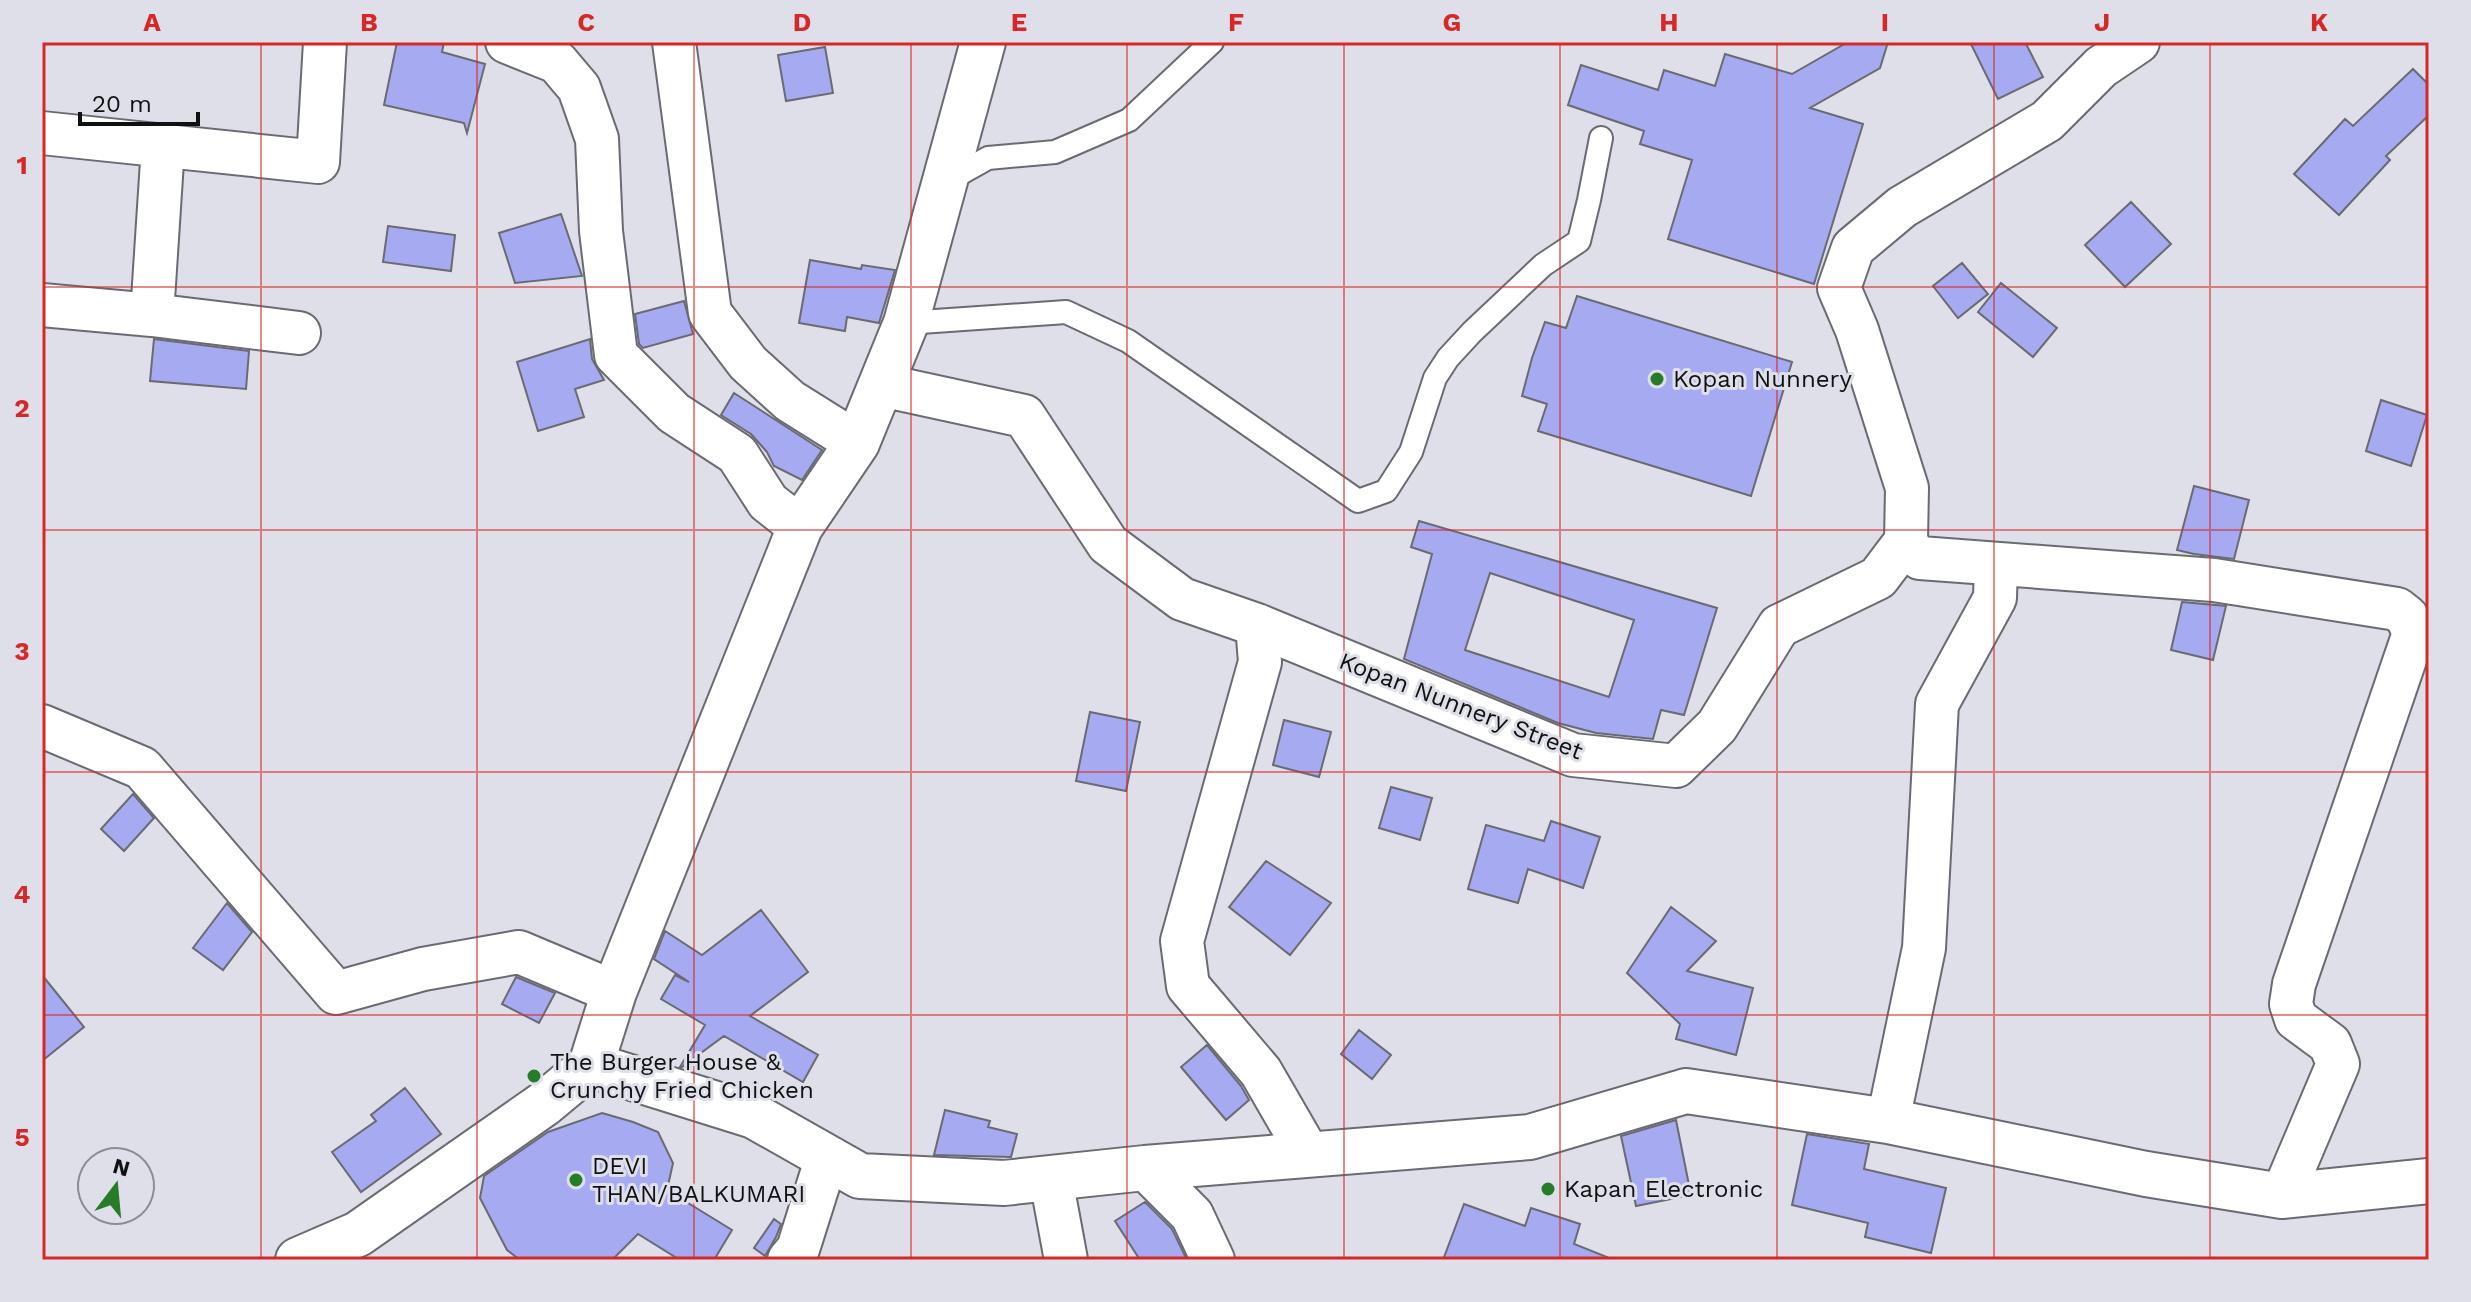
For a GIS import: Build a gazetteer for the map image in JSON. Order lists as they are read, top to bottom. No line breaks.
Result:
{"streets":{"street":["Kopan Nunnery Street"]},"places":["Kopan Nunnery","The Burger House & Crunchy Fried Chicken","DEVI THAN/BALKUMARI","Kapan Electronic"],"scale_bar":"20 m","north":"top","grid":{"columns":["A","B","C","D","E","F","G","H","I","J","K"],"rows":["1","2","3","4","5"]}}
